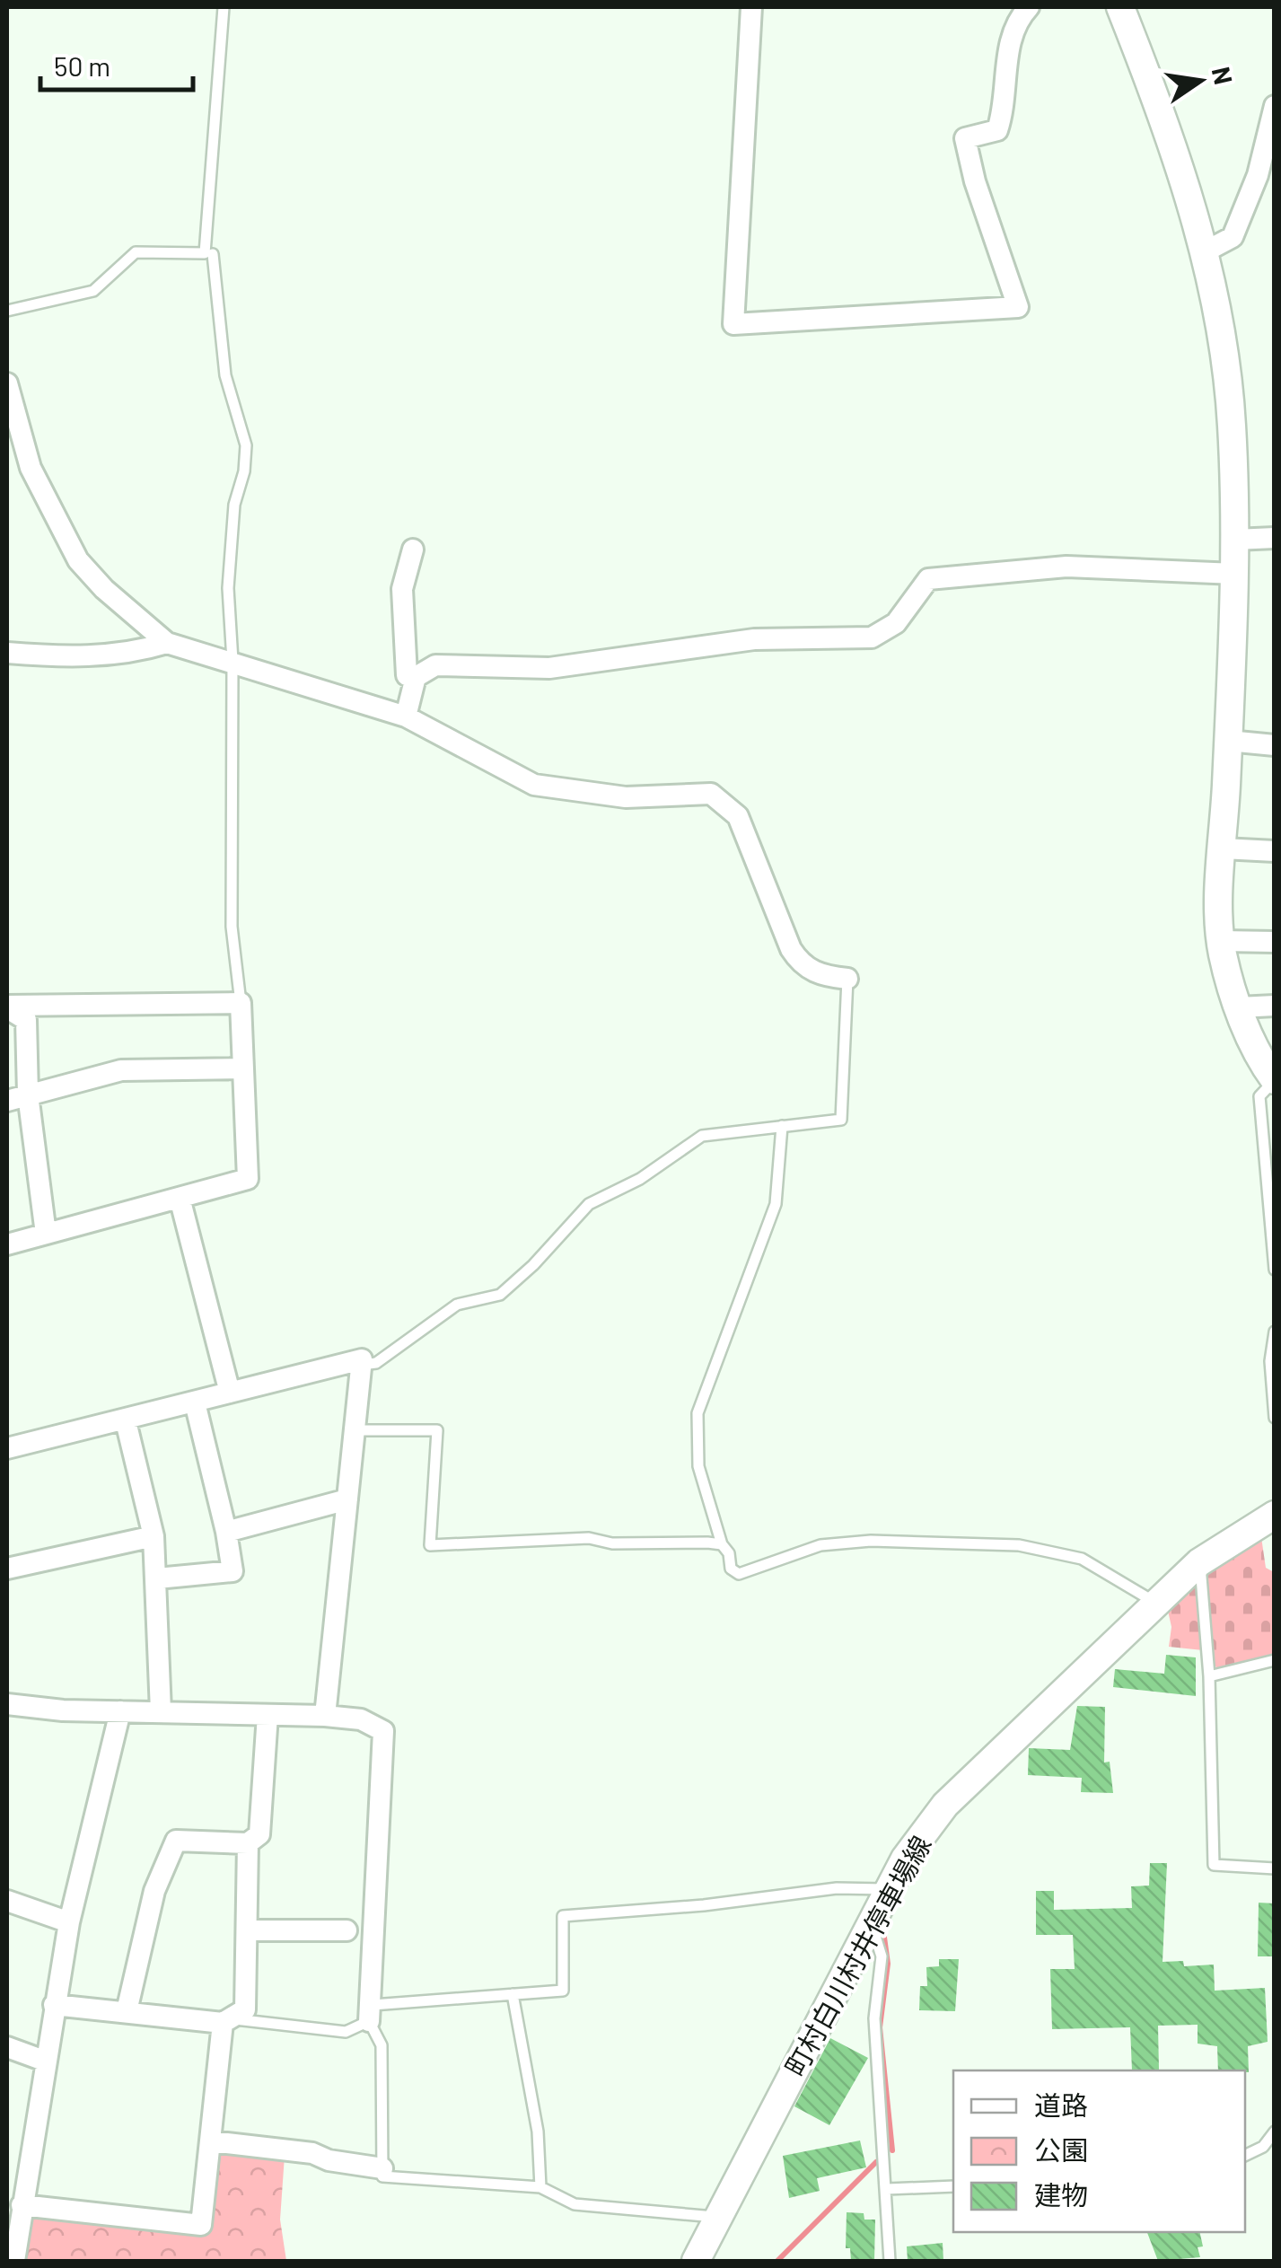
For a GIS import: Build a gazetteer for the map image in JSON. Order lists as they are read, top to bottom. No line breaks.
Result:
{"streets":{"street":["町村白川村井停車場線"]},"legend":["道路","公園","建物"],"scale_bar":"50 m","north":"right"}
